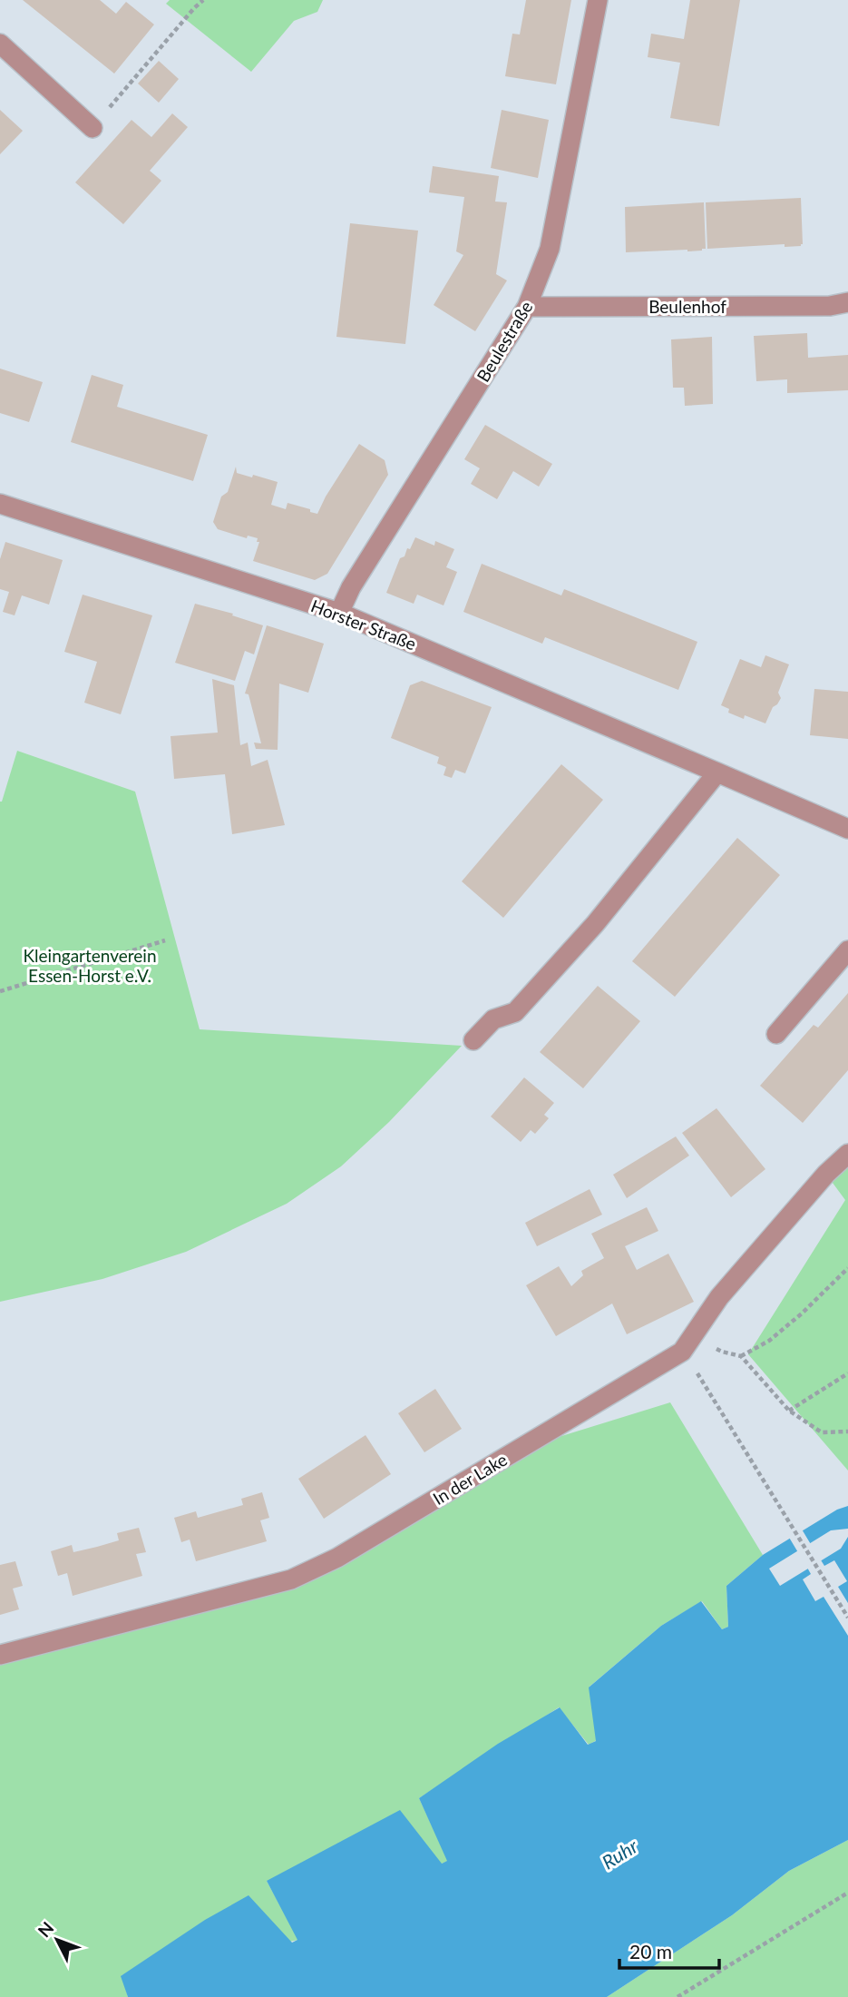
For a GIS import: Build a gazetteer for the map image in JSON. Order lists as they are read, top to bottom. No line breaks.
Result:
{"streets":{"street":["Beulenhof","Beulestraße","Horster Straße","In der Lake"]},"crossings":[["Beulenhof","Beulestraße"],["Beulestraße","Horster Straße"]],"water":["Ruhr"],"parks":["Kleingartenverein Essen-Horst e.V."],"scale_bar":"20 m","north":"top left"}
